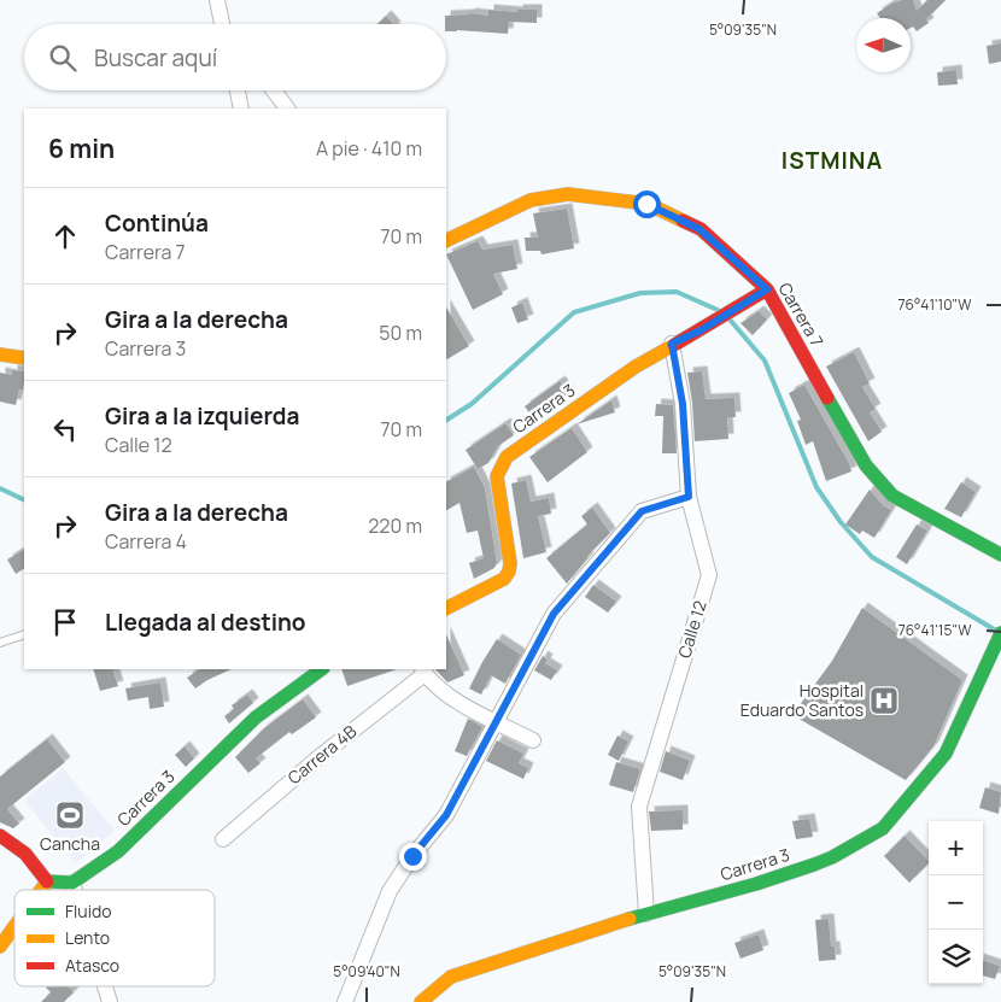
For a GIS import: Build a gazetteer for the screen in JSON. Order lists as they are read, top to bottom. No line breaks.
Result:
{"streets":{"street":["Carrera 7","Carrera 3","Calle 12","Carrera 4B"]},"crossings":[["Carrera 7","Carrera 3"],["Carrera 3","Calle 12"]],"districts":["ISTMINA"],"places":{"hospital":["Hospital Eduardo Santos"],"sports":["Cancha"]},"legend":["Fluido","Lento","Atasco"],"north":"left","page":{"search":"Buscar aquí","heading":["6 min","A pie · 410 m"],"list":[["Continúa","Carrera 7","70 m"],["Gira a la derecha","Carrera 3","50 m"],["Gira a la izquierda","Calle 12","70 m"],["Gira a la derecha","Carrera 4","220 m"],"Llegada al destino"],"map_buttons":["+","−"]},"coordinates":["5°09'35\"N","76°41'10\"W","76°41'15\"W","5°09'40\"N"]}
